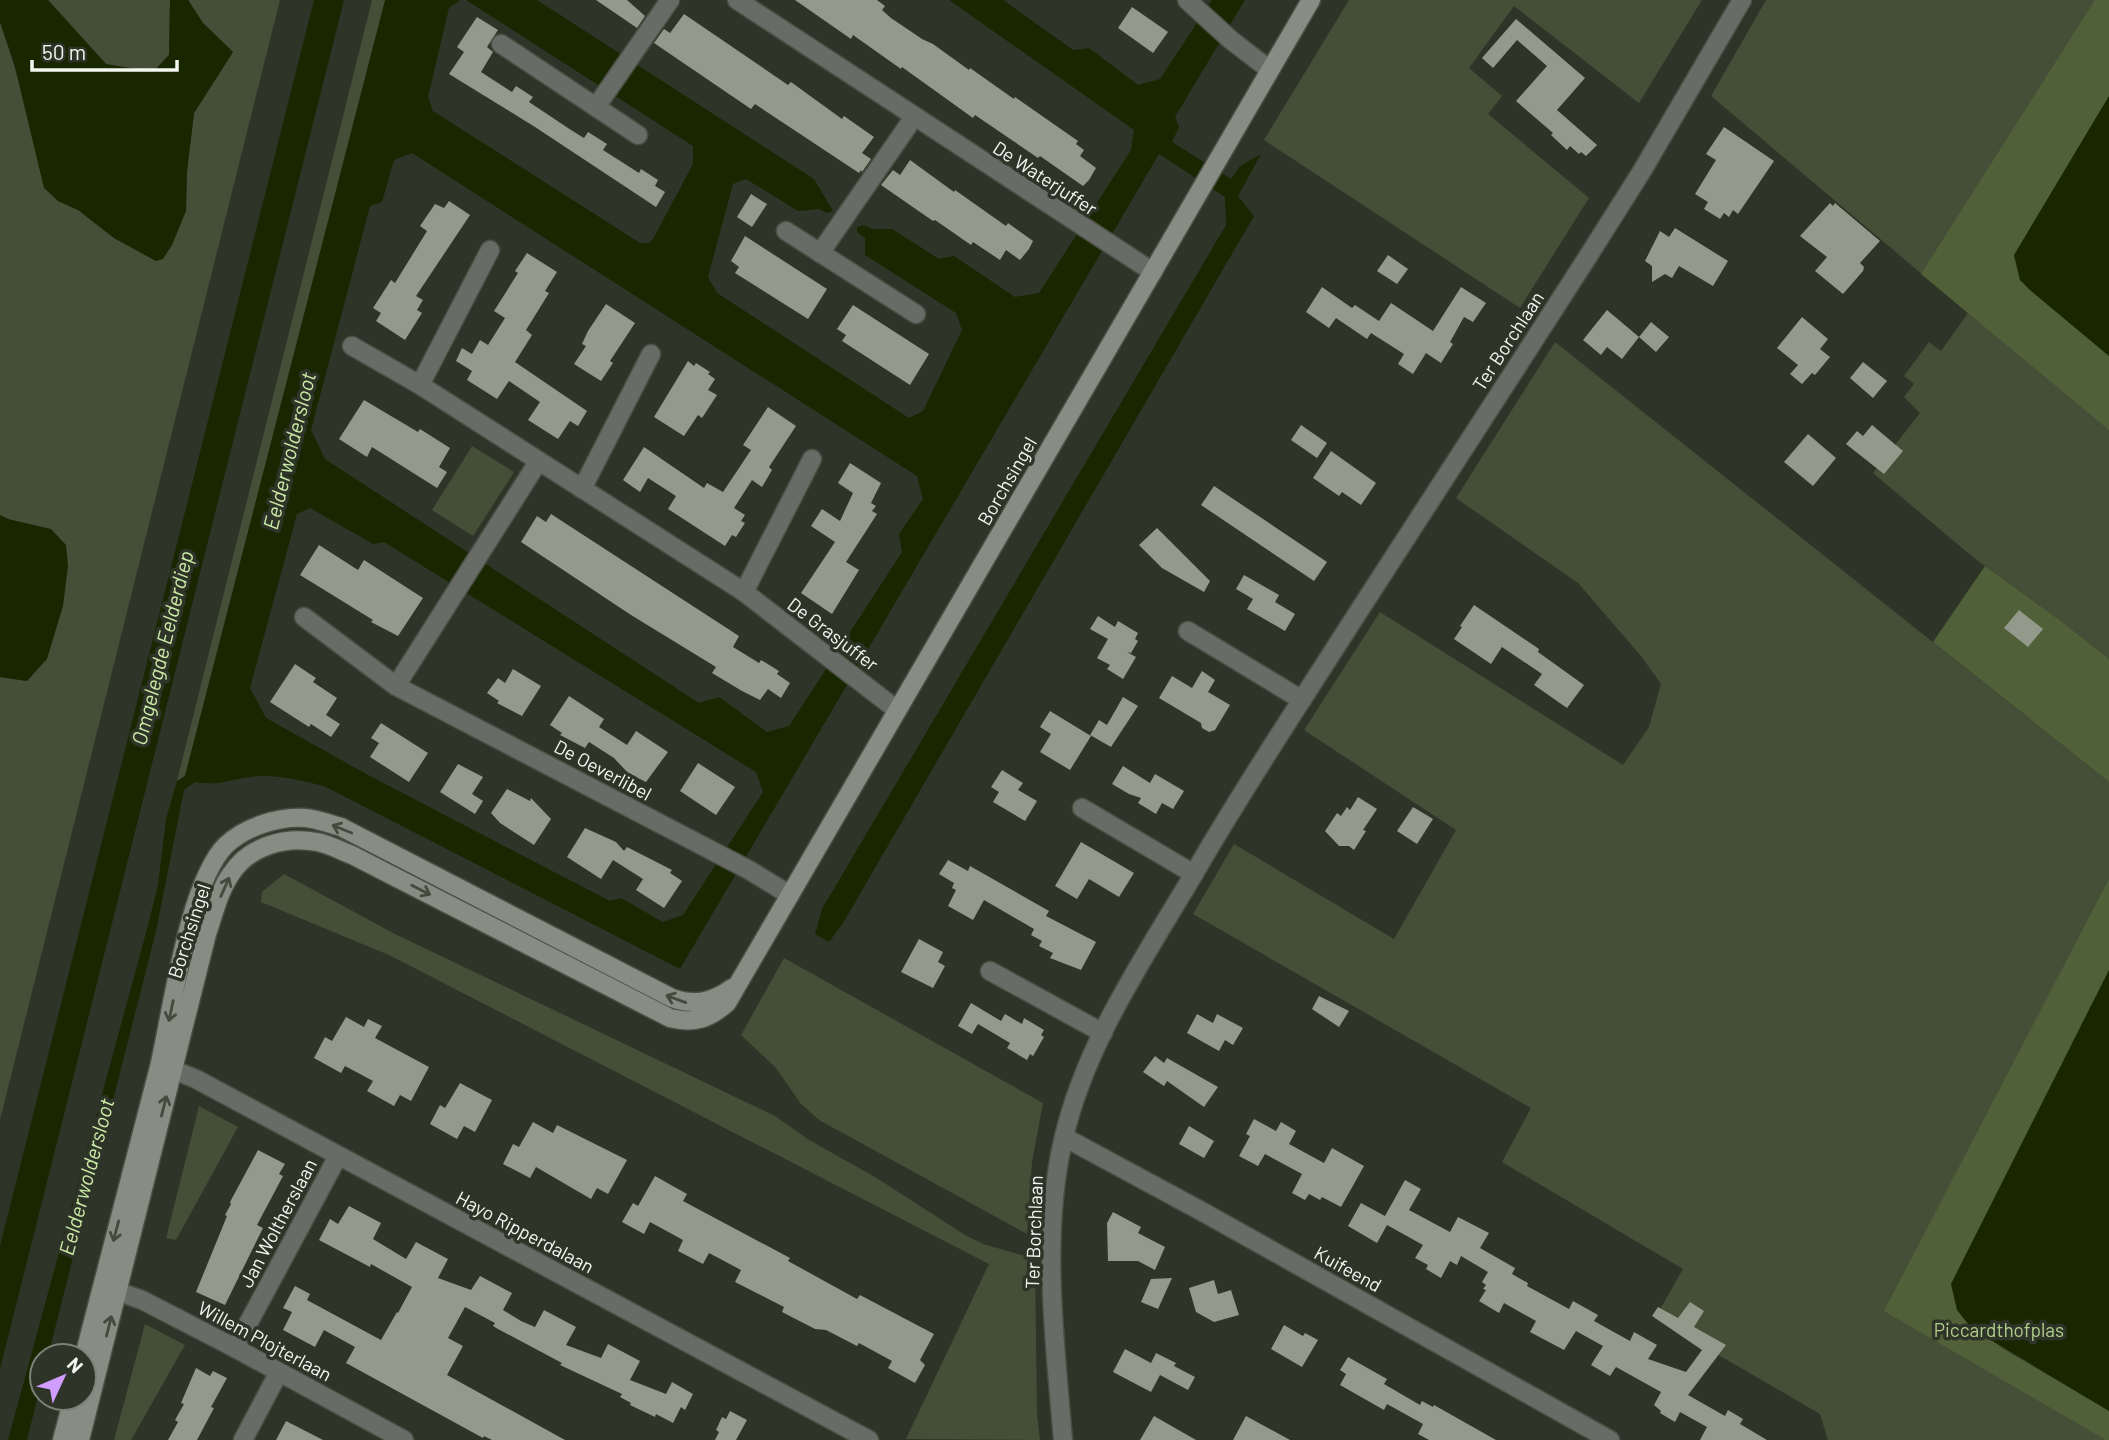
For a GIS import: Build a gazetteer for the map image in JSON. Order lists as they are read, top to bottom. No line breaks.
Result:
{"streets":{"main road":["Borchsingel"],"street":["De Waterjuffer","Ter Borchlaan","De Grasjuffer","De Oeverlibel","Jan Woltherslaan","Hayo Ripperdalaan","Kuifeend","Willem Plojterlaan"]},"crossings":[["De Waterjuffer","Borchsingel"],["Ter Borchlaan","Kuifeend"],["Borchsingel","De Grasjuffer"],["Borchsingel","De Oeverlibel"],["Borchsingel","Hayo Ripperdalaan"],["Borchsingel","Willem Plojterlaan"],["Jan Woltherslaan","Hayo Ripperdalaan"],["Jan Woltherslaan","Willem Plojterlaan"]],"water":["Eelderwoldersloot","Omgelegde Eelderdiep"],"parks":["Piccardthofplas"],"scale_bar":"50 m","north":"top right"}
